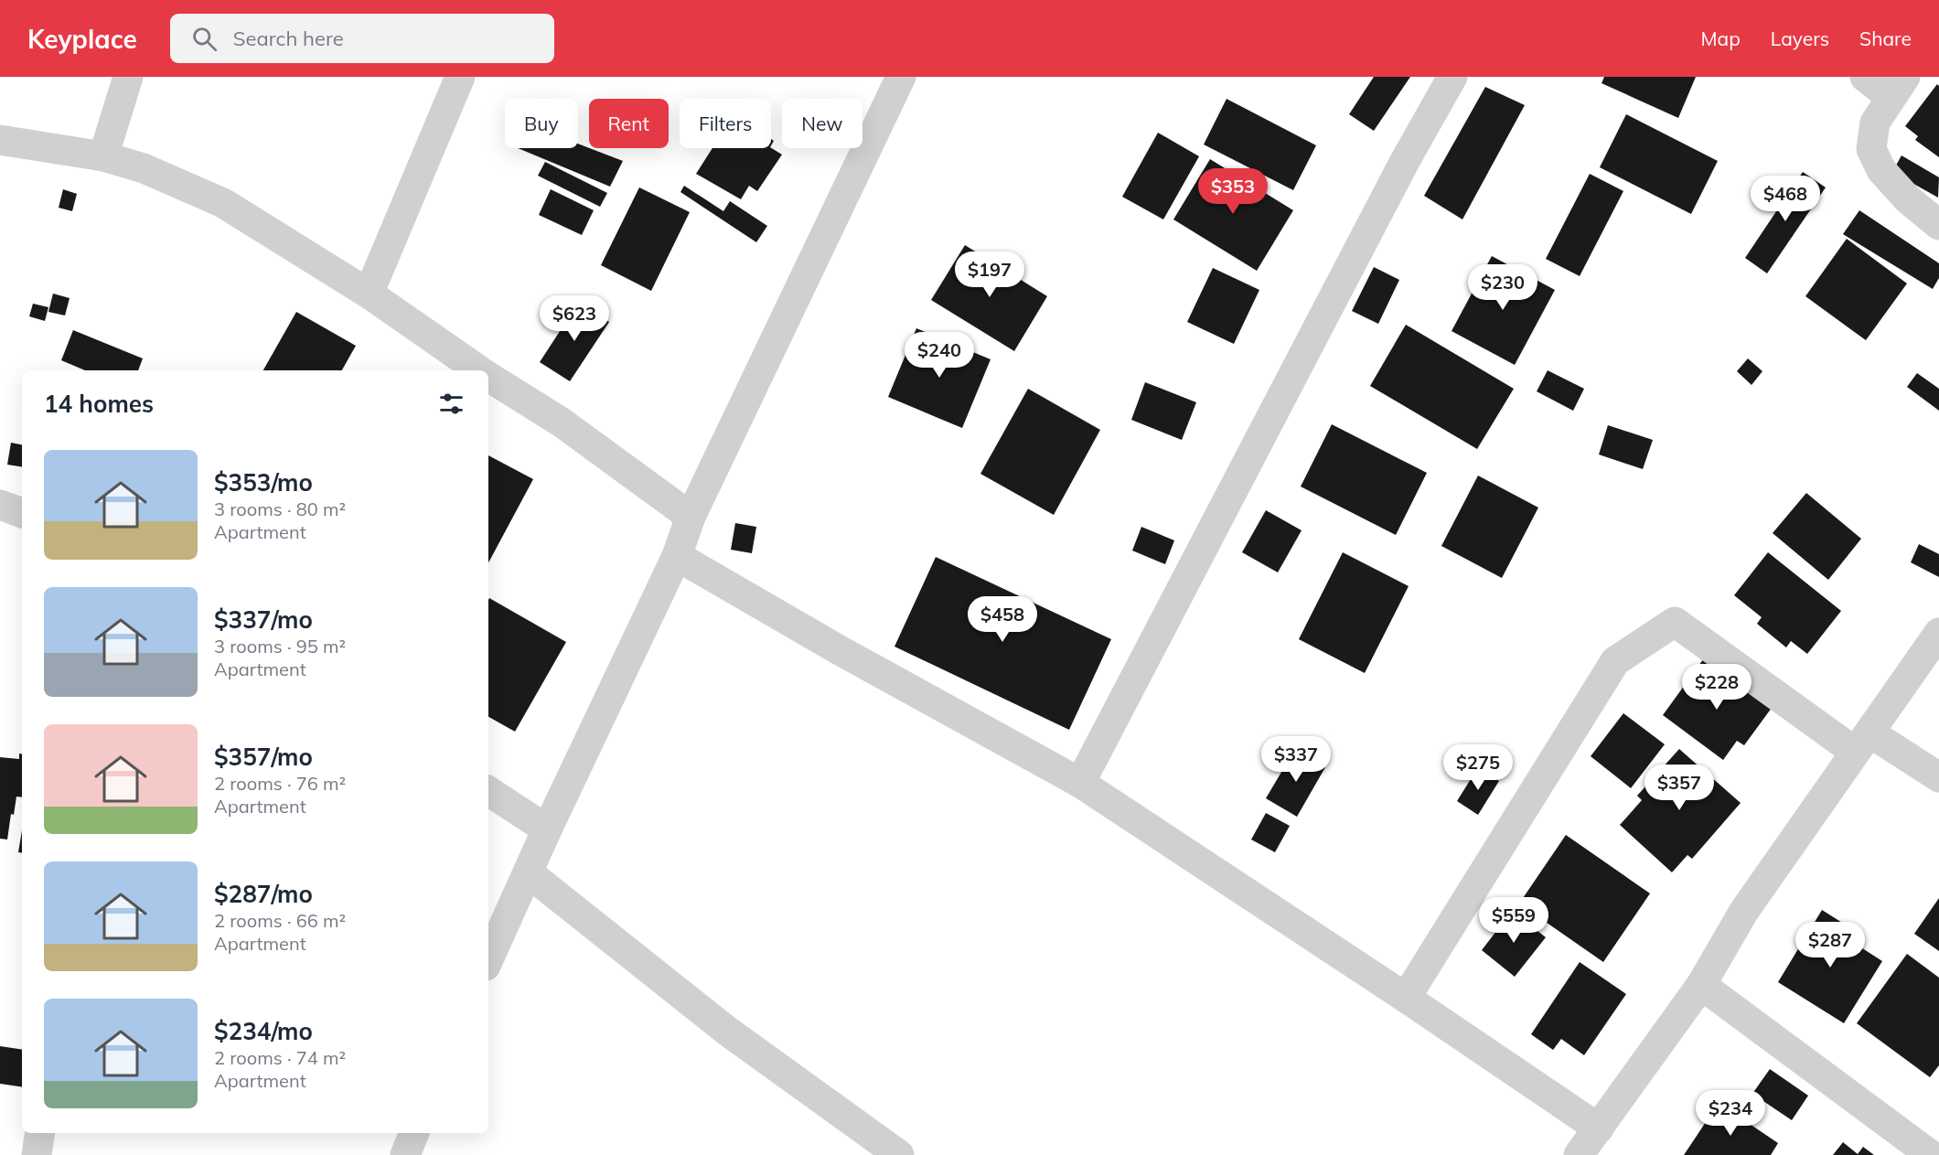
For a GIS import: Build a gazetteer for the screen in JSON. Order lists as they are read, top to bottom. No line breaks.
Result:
{"page":{"header":"Keyplace","search":"Search here","nav":["Map","Layers","Share"],"chip":["Buy","Rent","Filters","New"],"price":["$353","$468","$197","$230","$623","$240","$458","$228","$337","$275","$357","$559","$287","$234"],"heading":"14 homes","list":[{"name":"$353/mo","note":"3 rooms · 80 m² · Apartment"},{"name":"$337/mo","note":"3 rooms · 95 m² · Apartment"},{"name":"$357/mo","note":"2 rooms · 76 m² · Apartment"},{"name":"$287/mo","note":"2 rooms · 66 m² · Apartment"},{"name":"$234/mo","note":"2 rooms · 74 m² · Apartment"}]}}
